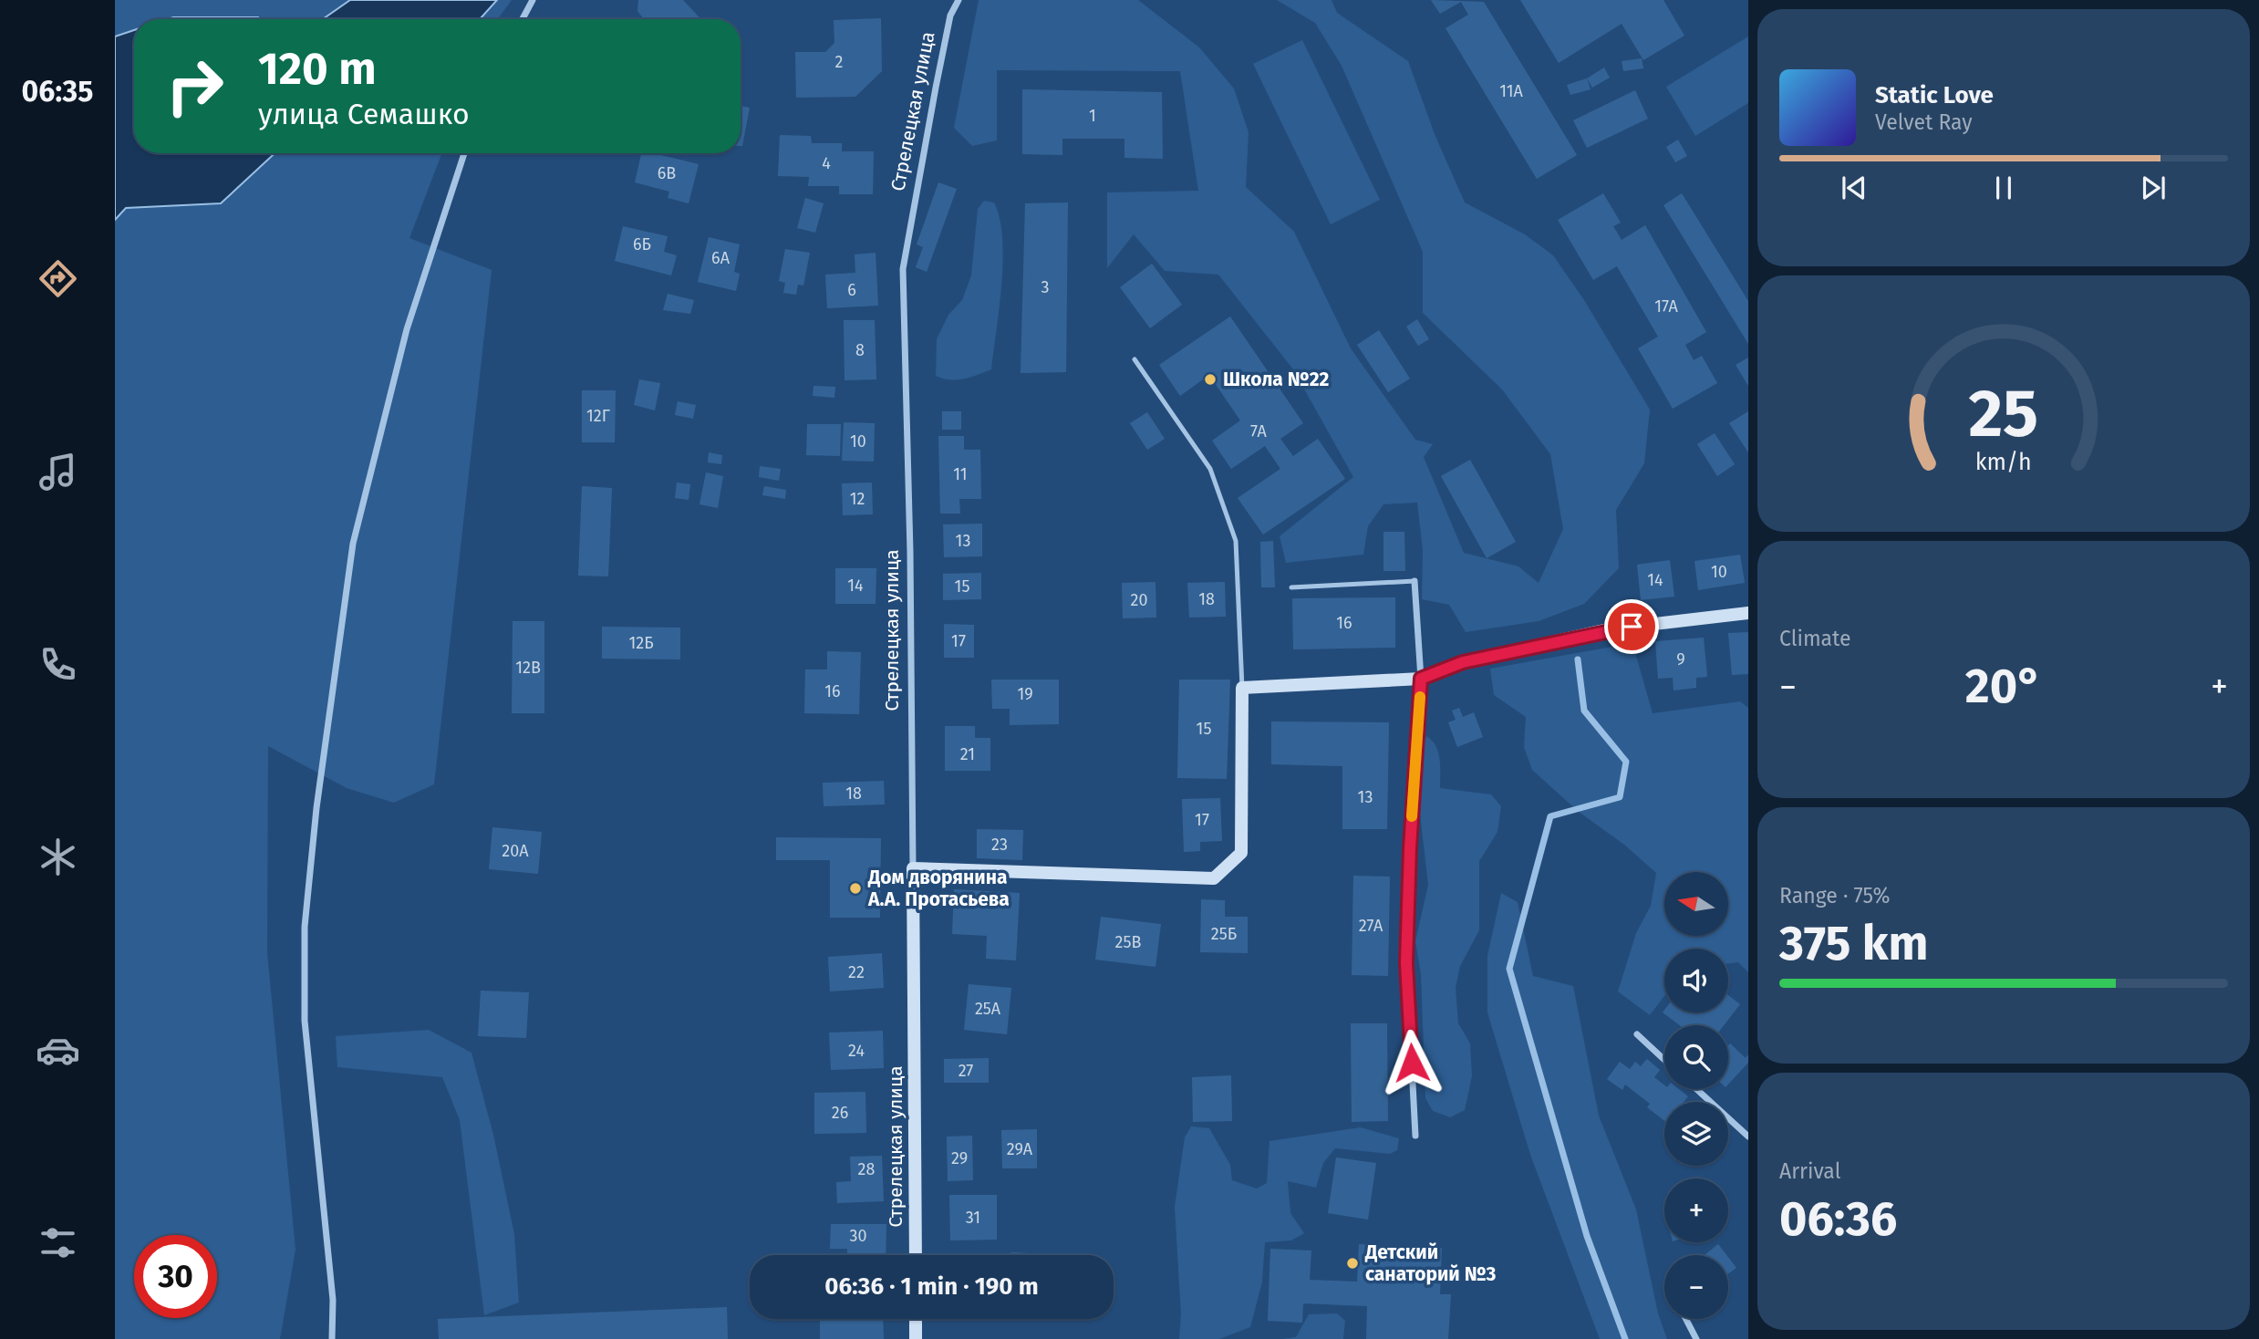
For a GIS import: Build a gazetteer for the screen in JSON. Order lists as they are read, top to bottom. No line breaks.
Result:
{"streets":{"street":["Стрелецкая улица"]},"places":["Школа №22","Дом дворянина А.А. Протасьева","Детский санаторий №3"],"house_numbers":["2","11А","1","4","6В","6Б","6А","3","6","17А","8","12Г","7А","10","11","12","13","10","14","14","15","18","20","16","17","12Б","9","12В","16","19","15","21","18","13","17","23","20А","27А","25Б","25В","22","25А","24","27","26","29А","29","28","31","30"],"north":"left","page":{"tabs":"06:35","turn":["120 m","улица Семашко"],"song":["Static Love","Velvet Ray"],"tile":["Climate",["Range · 75%","375 km"],["Arrival","06:36"]],"heat":["−","20°","+"],"map_buttons":["+","−"],"limit":"30","trip":"06:36 · 1 min · 190 m","gauge":["25","km/h"]}}
